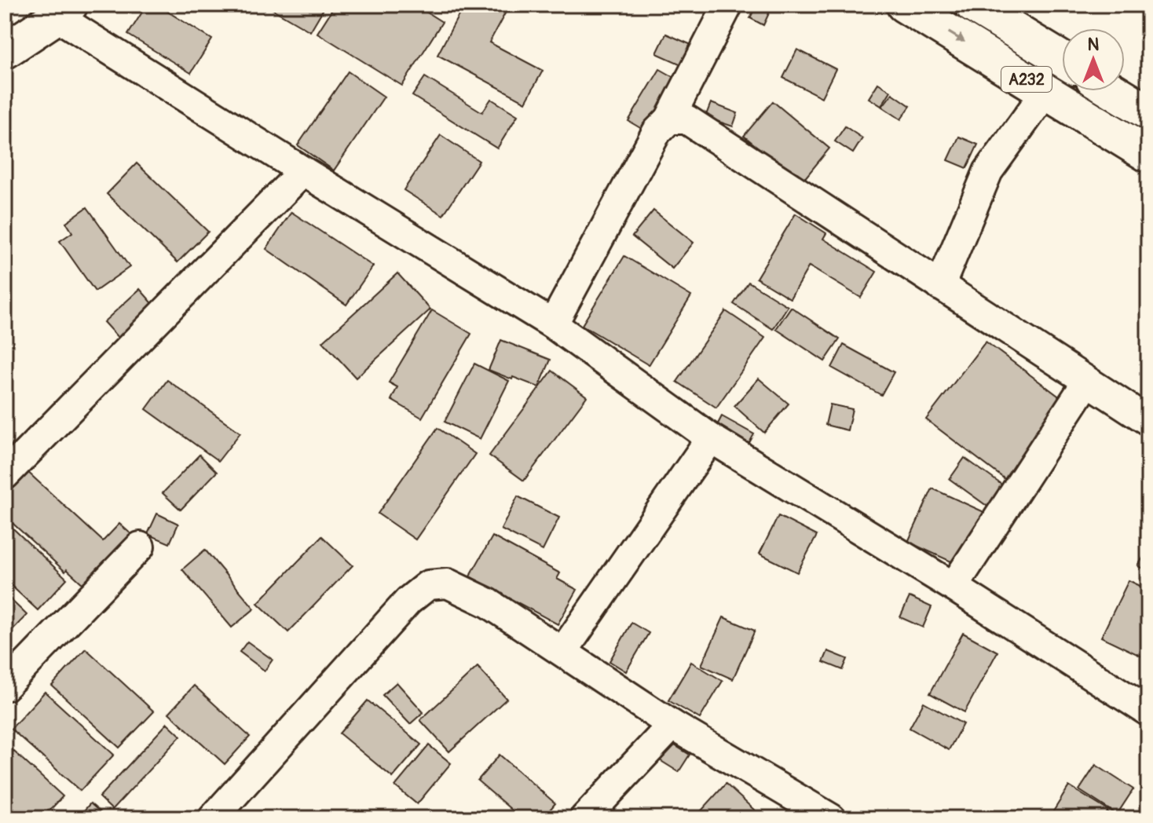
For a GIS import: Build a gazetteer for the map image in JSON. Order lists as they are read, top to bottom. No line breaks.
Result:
{"streets":{"main road":["A232"]},"north":"top"}
